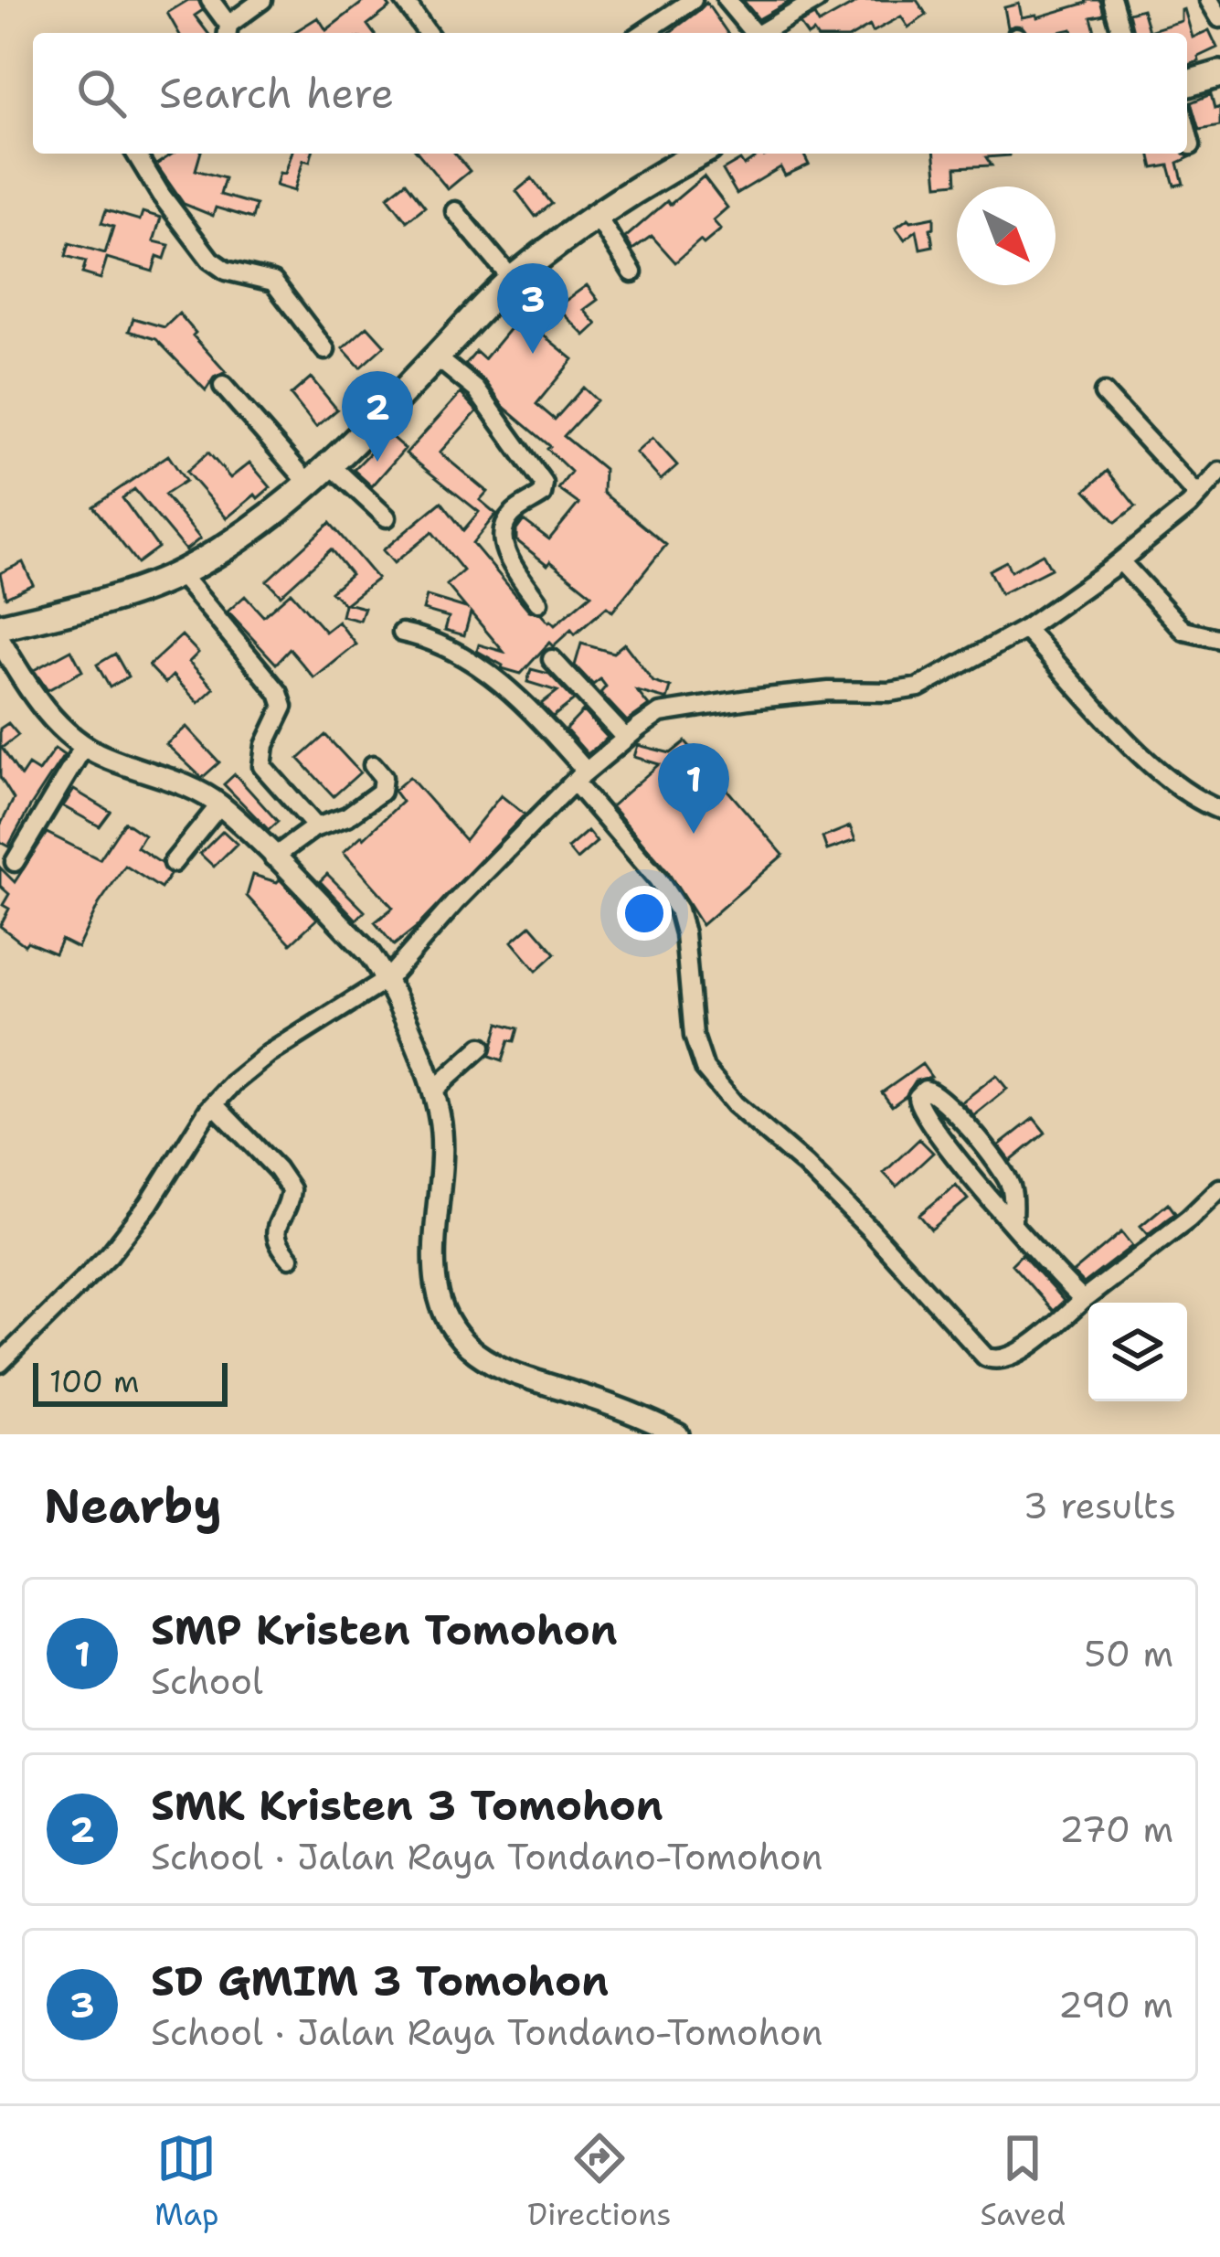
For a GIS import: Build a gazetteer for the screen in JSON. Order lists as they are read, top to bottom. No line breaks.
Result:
{"scale_bar":"100 m","north":"bottom right","page":{"search":"Search here","pins":["3","2","1"],"scale":"100 m","heading":["Nearby","3 results"],"list":[{"mark":"1","name":"SMP Kristen Tomohon","note":"School","value":"50 m"},{"mark":"2","name":"SMK Kristen 3 Tomohon","note":"School · Jalan Raya Tondano-Tomohon","value":"270 m"},{"mark":"3","name":"SD GMIM 3 Tomohon","note":"School · Jalan Raya Tondano-Tomohon","value":"290 m"}],"nav":["Map","Directions","Saved"]}}
